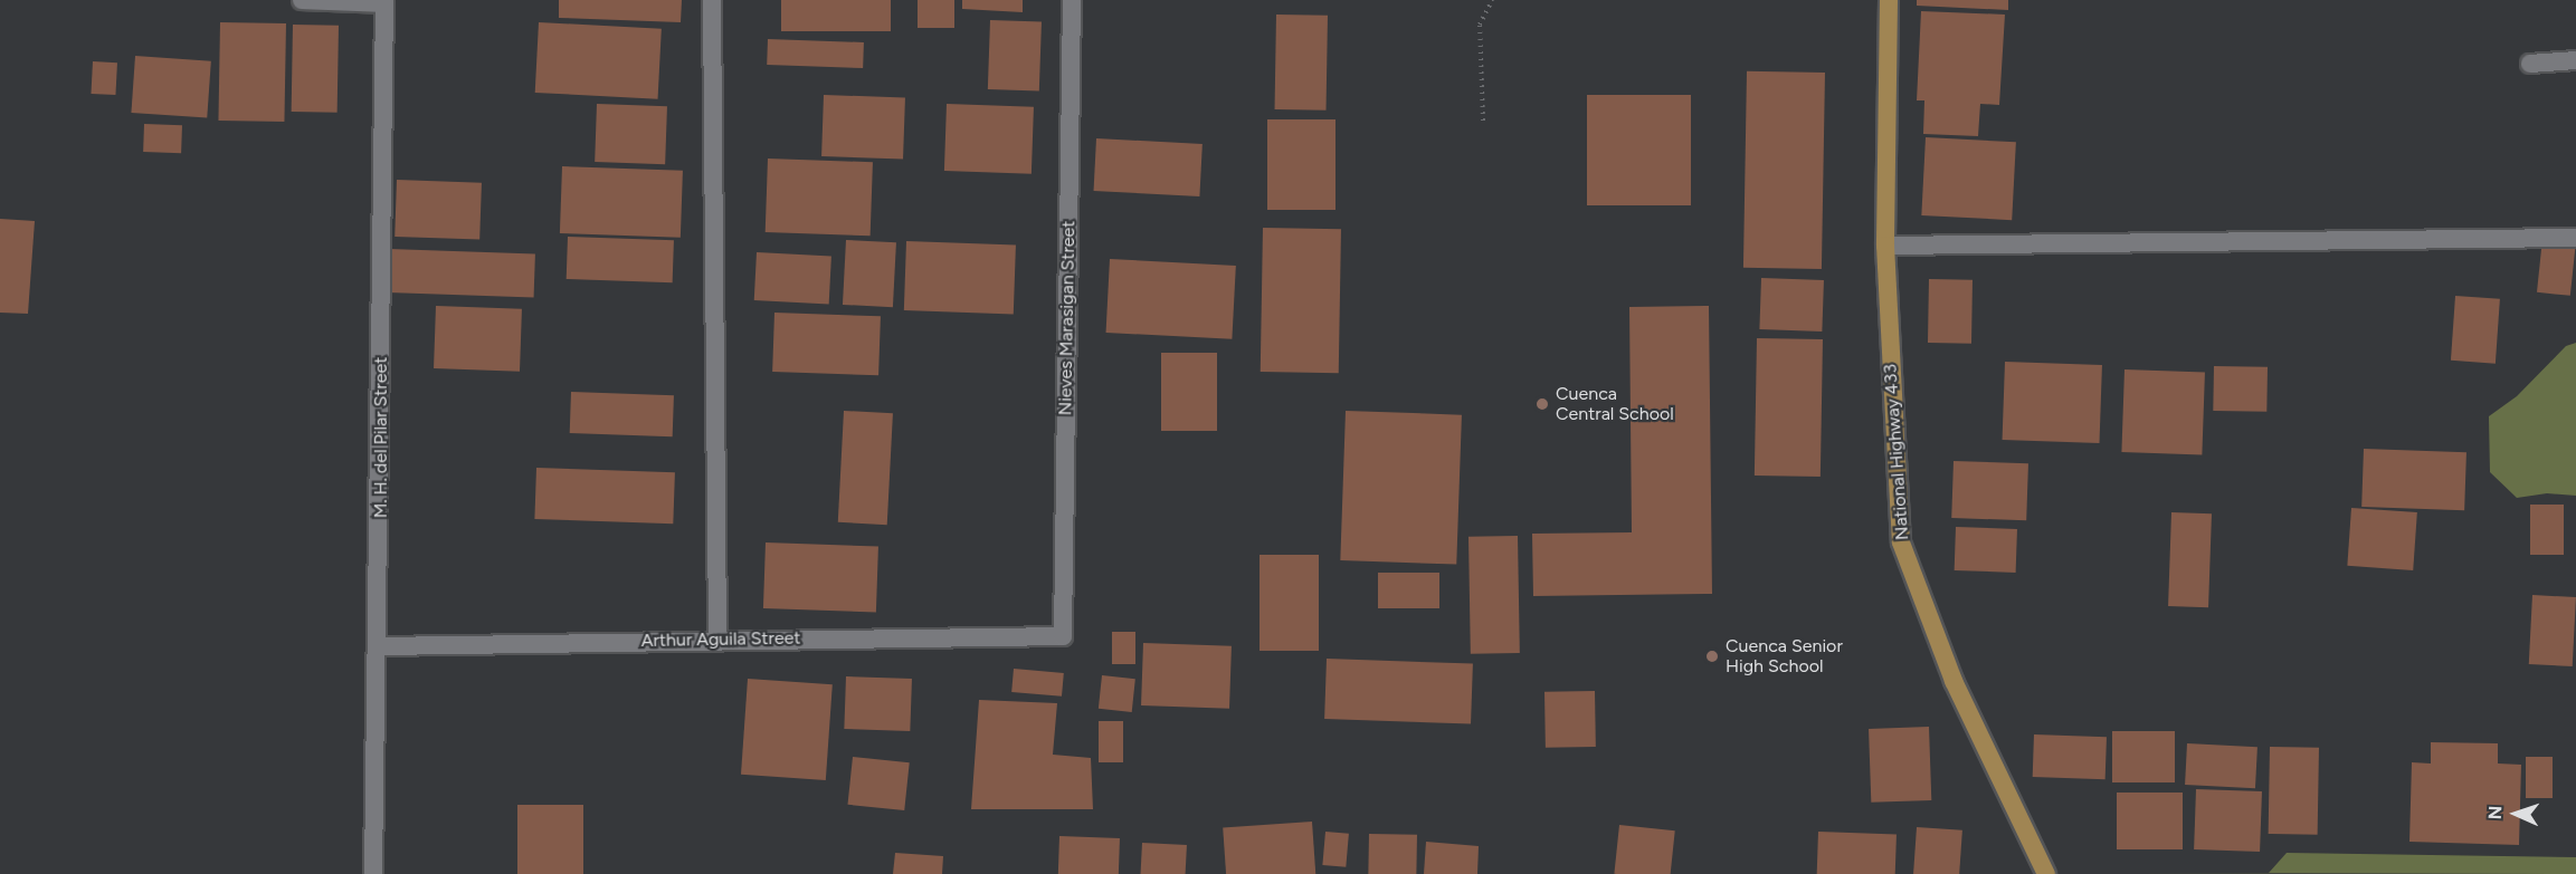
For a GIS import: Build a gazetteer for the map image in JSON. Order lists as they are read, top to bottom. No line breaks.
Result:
{"streets":{"main road":["National Highway 433"],"street":["Nieves Marasigan Street","M. H. del Pilar Street","Arthur Aguila Street"]},"crossings":[["Nieves Marasigan Street","Arthur Aguila Street"],["M. H. del Pilar Street","Arthur Aguila Street"]],"places":["Cuenca Central School","Cuenca Senior High School"],"north":"left"}
